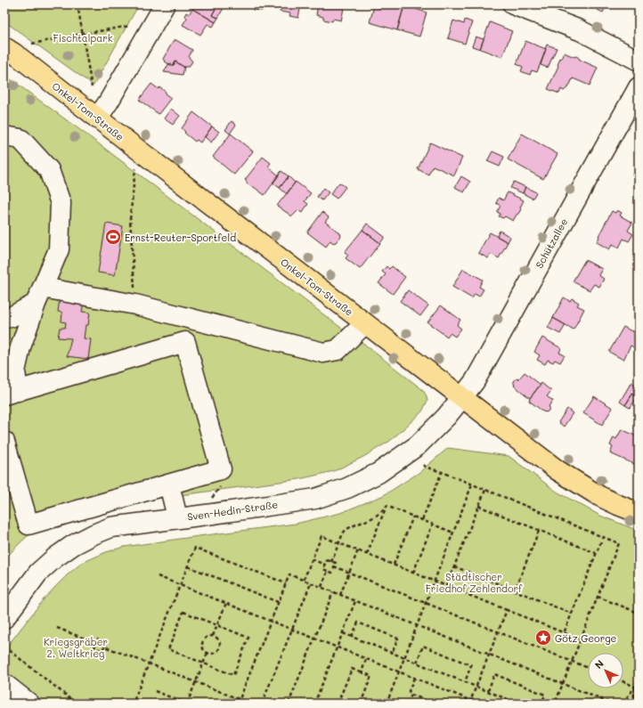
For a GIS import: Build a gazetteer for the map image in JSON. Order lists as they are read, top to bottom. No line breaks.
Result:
{"streets":{"main road":["Onkel-Tom-Straße"],"street":["Schützallee","Sven-Hedin-Straße"]},"crossings":[["Onkel-Tom-Straße","Schützallee"],["Onkel-Tom-Straße","Sven-Hedin-Straße"],["Schützallee","Sven-Hedin-Straße"]],"parks":["Fischtalpark","Städtischer Friedhof Zehlendorf","Kriegsgräber 2. Weltkrieg"],"places":{"sports":["Ernst-Reuter-Sportfeld"],"place":["Götz George"]},"north":"top left"}
